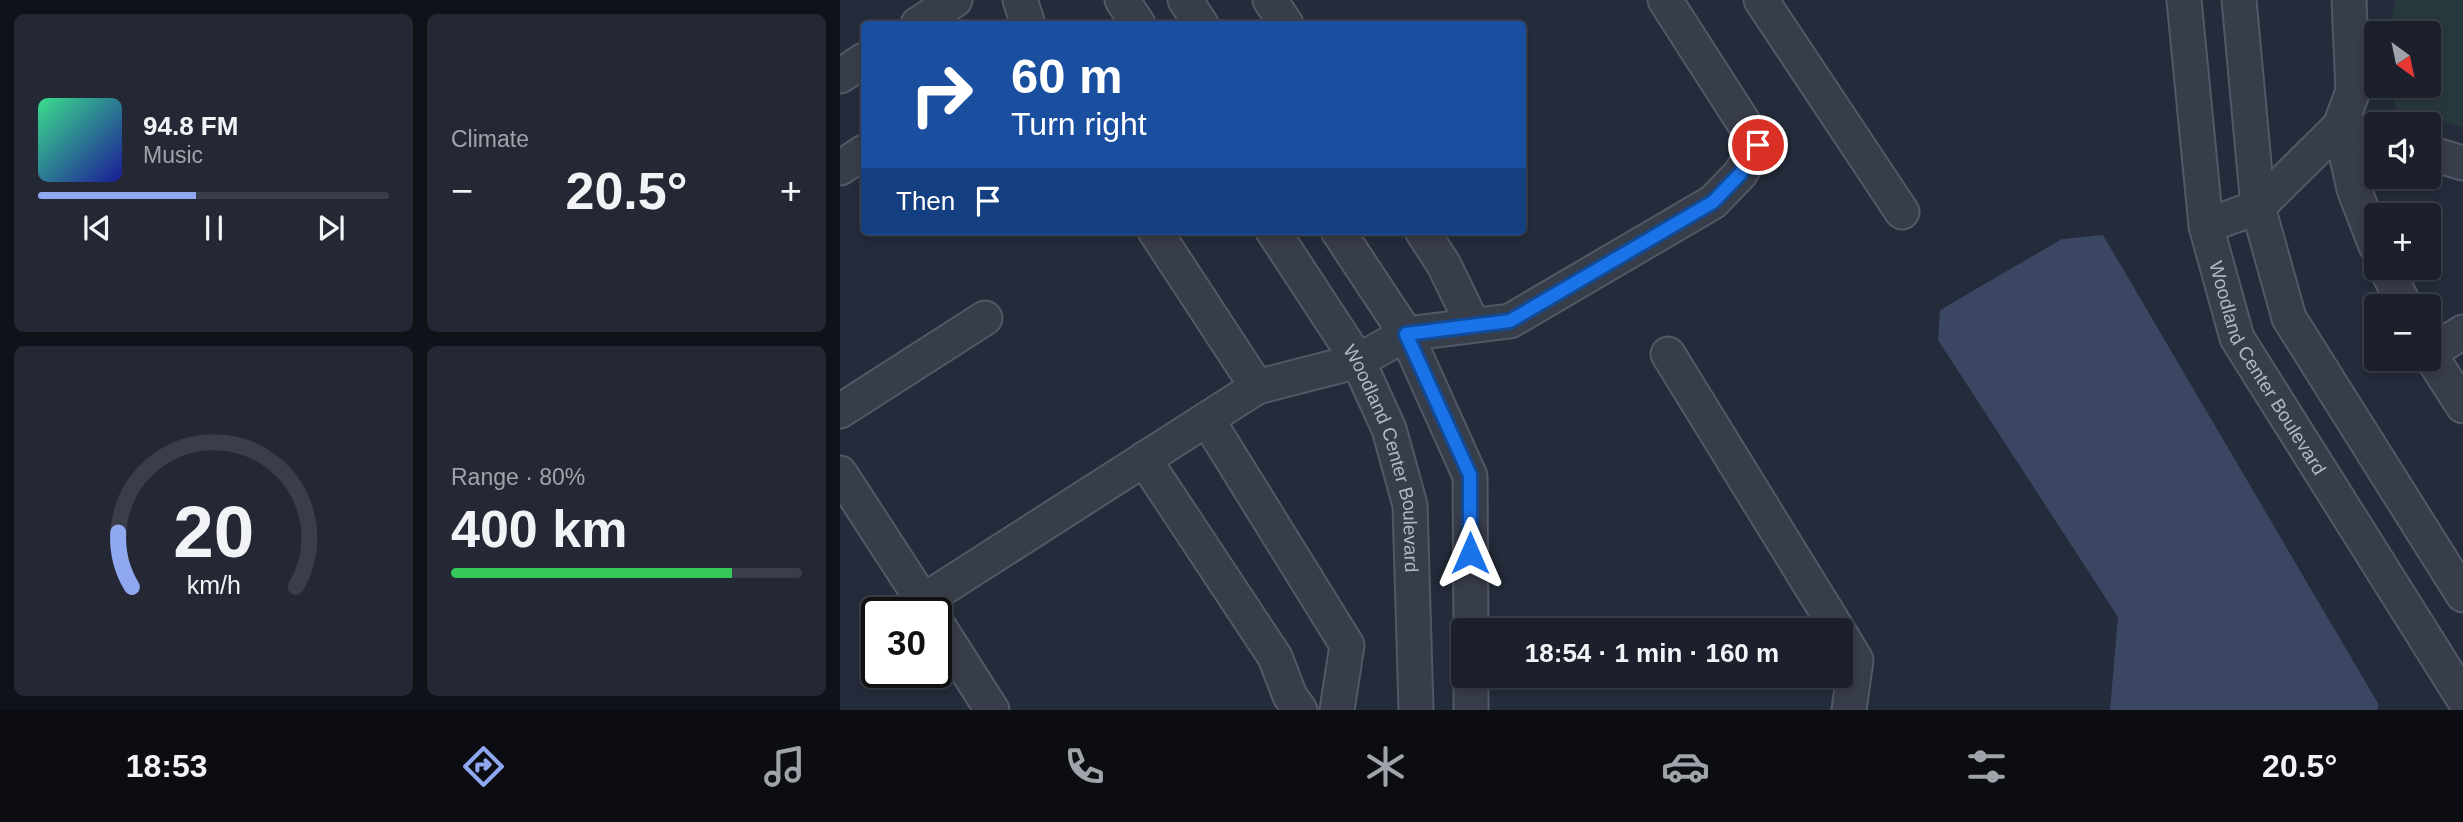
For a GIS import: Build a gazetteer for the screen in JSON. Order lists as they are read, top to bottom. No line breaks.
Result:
{"streets":{"street":["Woodland Center Boulevard"]},"north":"bottom right","page":{"tile":["Climate",["Range · 80%","400 km"]],"map_buttons":["+","−"],"turn":["60 m","Turn right"],"song":["94.8 FM","Music"],"heat":["−","20.5°","+"],"then":"Then","limit":"30","trip":"18:54 · 1 min · 160 m","tabs":["18:53","20.5°"],"gauge":["20","km/h"]}}
